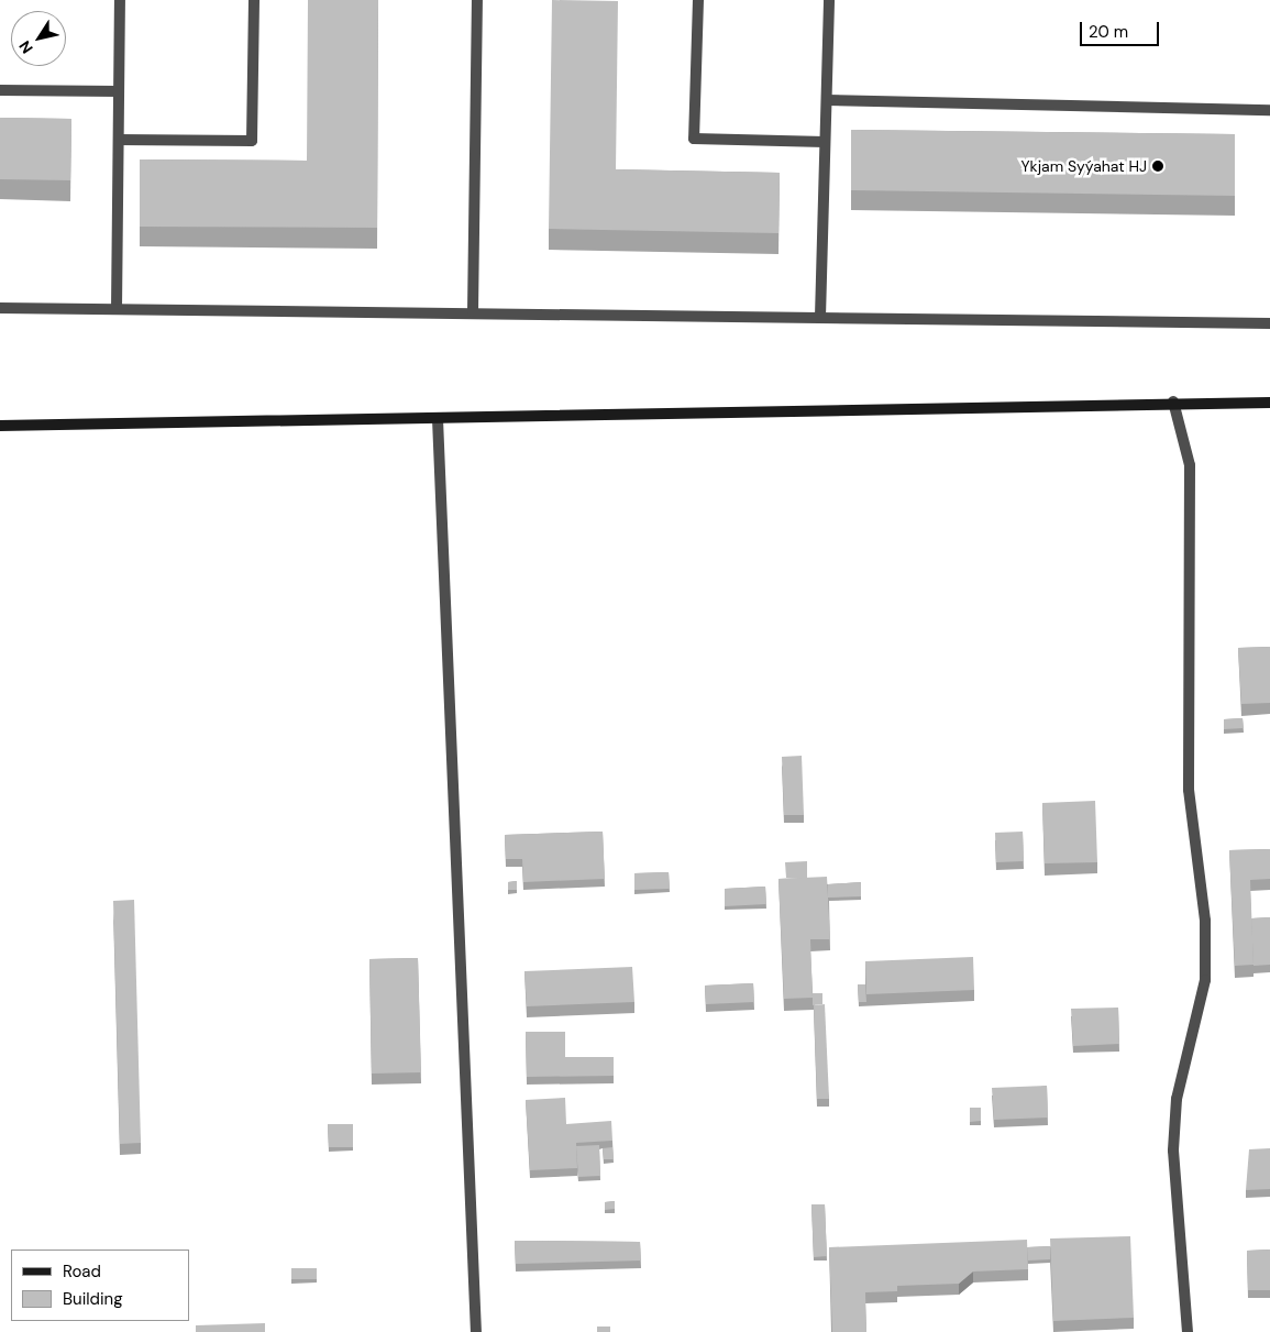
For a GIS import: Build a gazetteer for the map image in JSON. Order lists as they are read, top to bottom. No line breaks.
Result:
{"places":["Ykjam Syýahat HJ"],"legend":["Road","Building"],"scale_bar":"20 m","north":"bottom left"}
